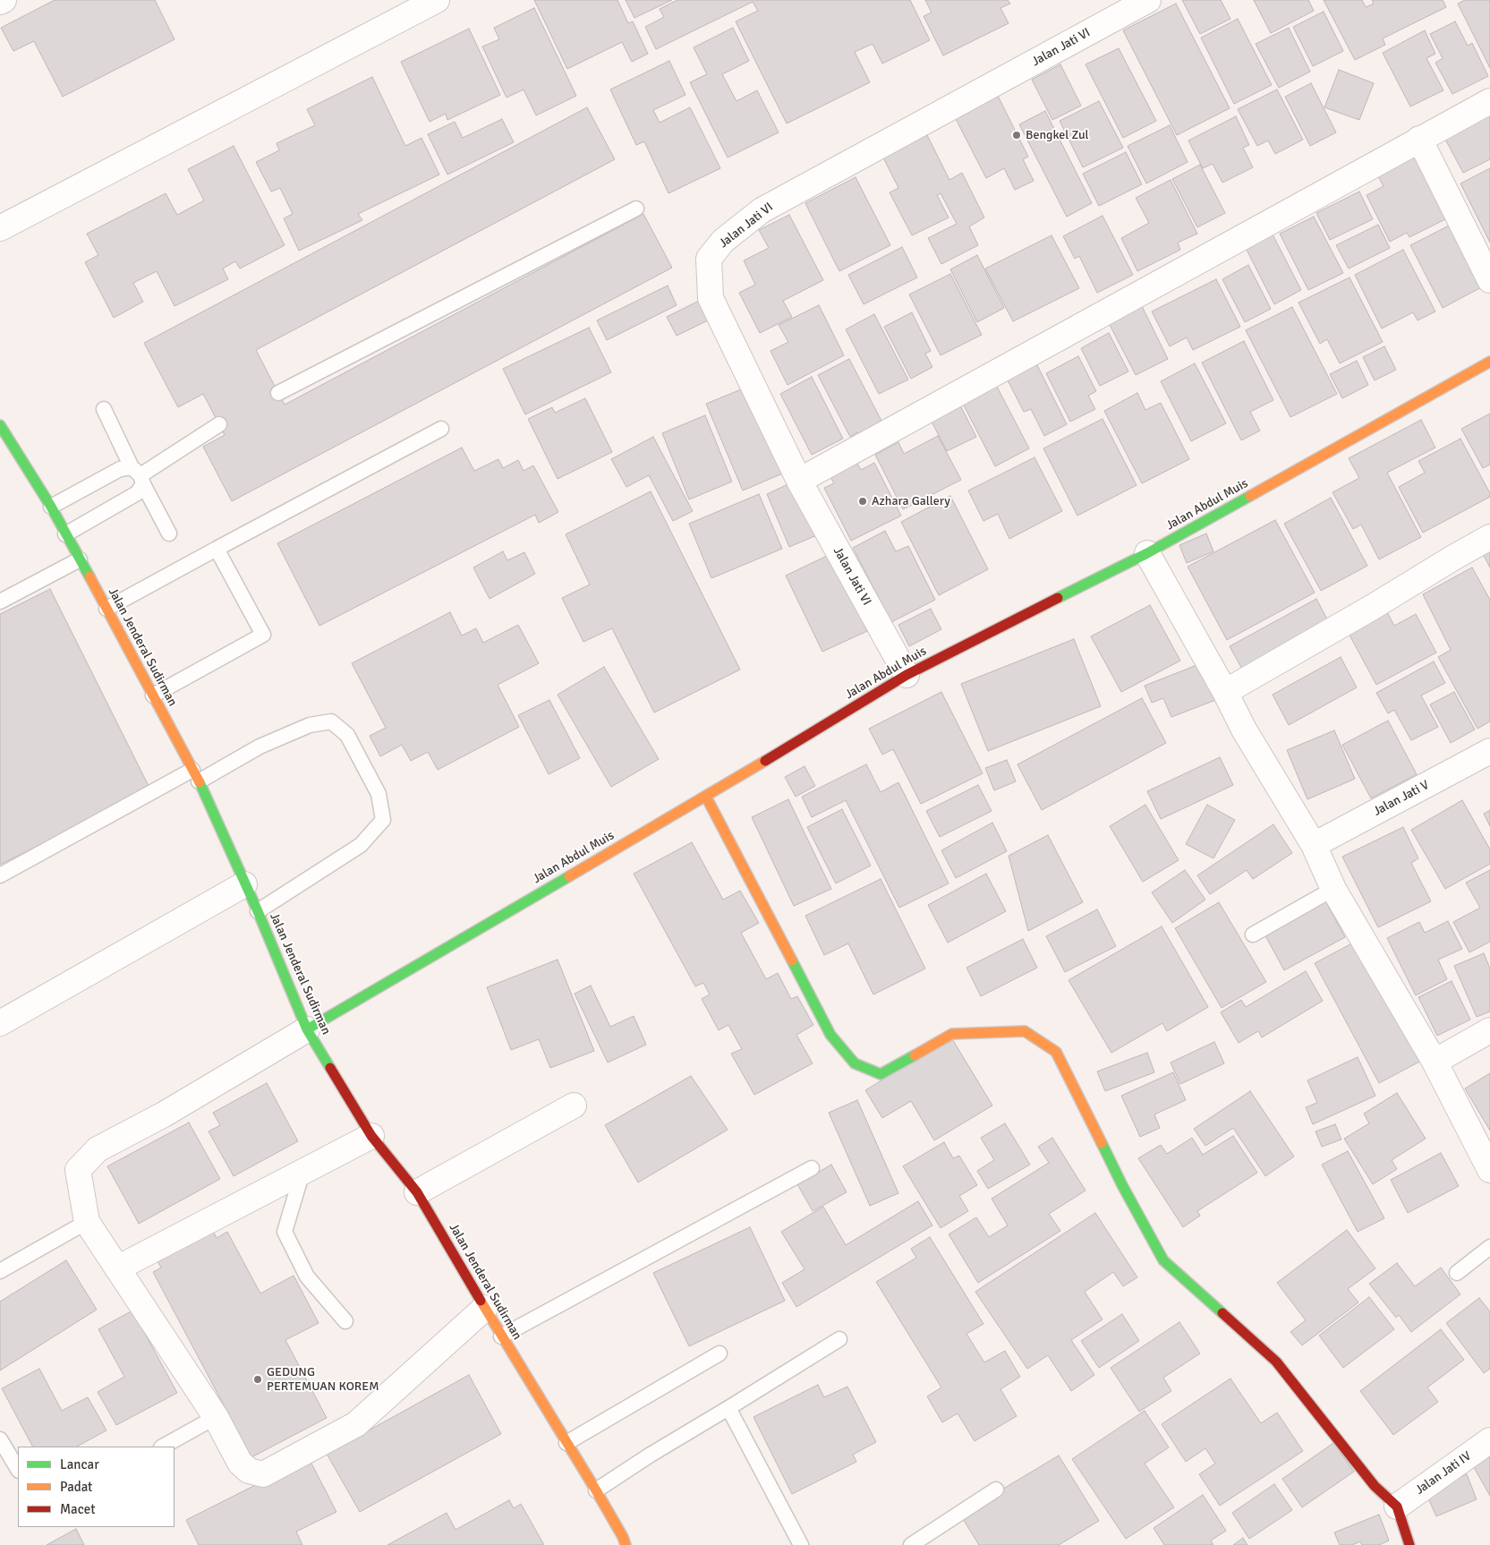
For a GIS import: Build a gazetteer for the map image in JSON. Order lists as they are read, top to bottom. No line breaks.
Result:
{"streets":{"street":["Jalan Jati VI","Jalan Abdul Muis","Jalan Jenderal Sudirman","Jalan Jati V","Jalan Jati IV"]},"crossings":[["Jalan Jati VI","Jalan Abdul Muis"],["Jalan Abdul Muis","Jalan Jenderal Sudirman"]],"places":["Bengkel Zul","Azhara Gallery","GEDUNG PERTEMUAN KOREM"],"legend":["Lancar","Padat","Macet"]}
